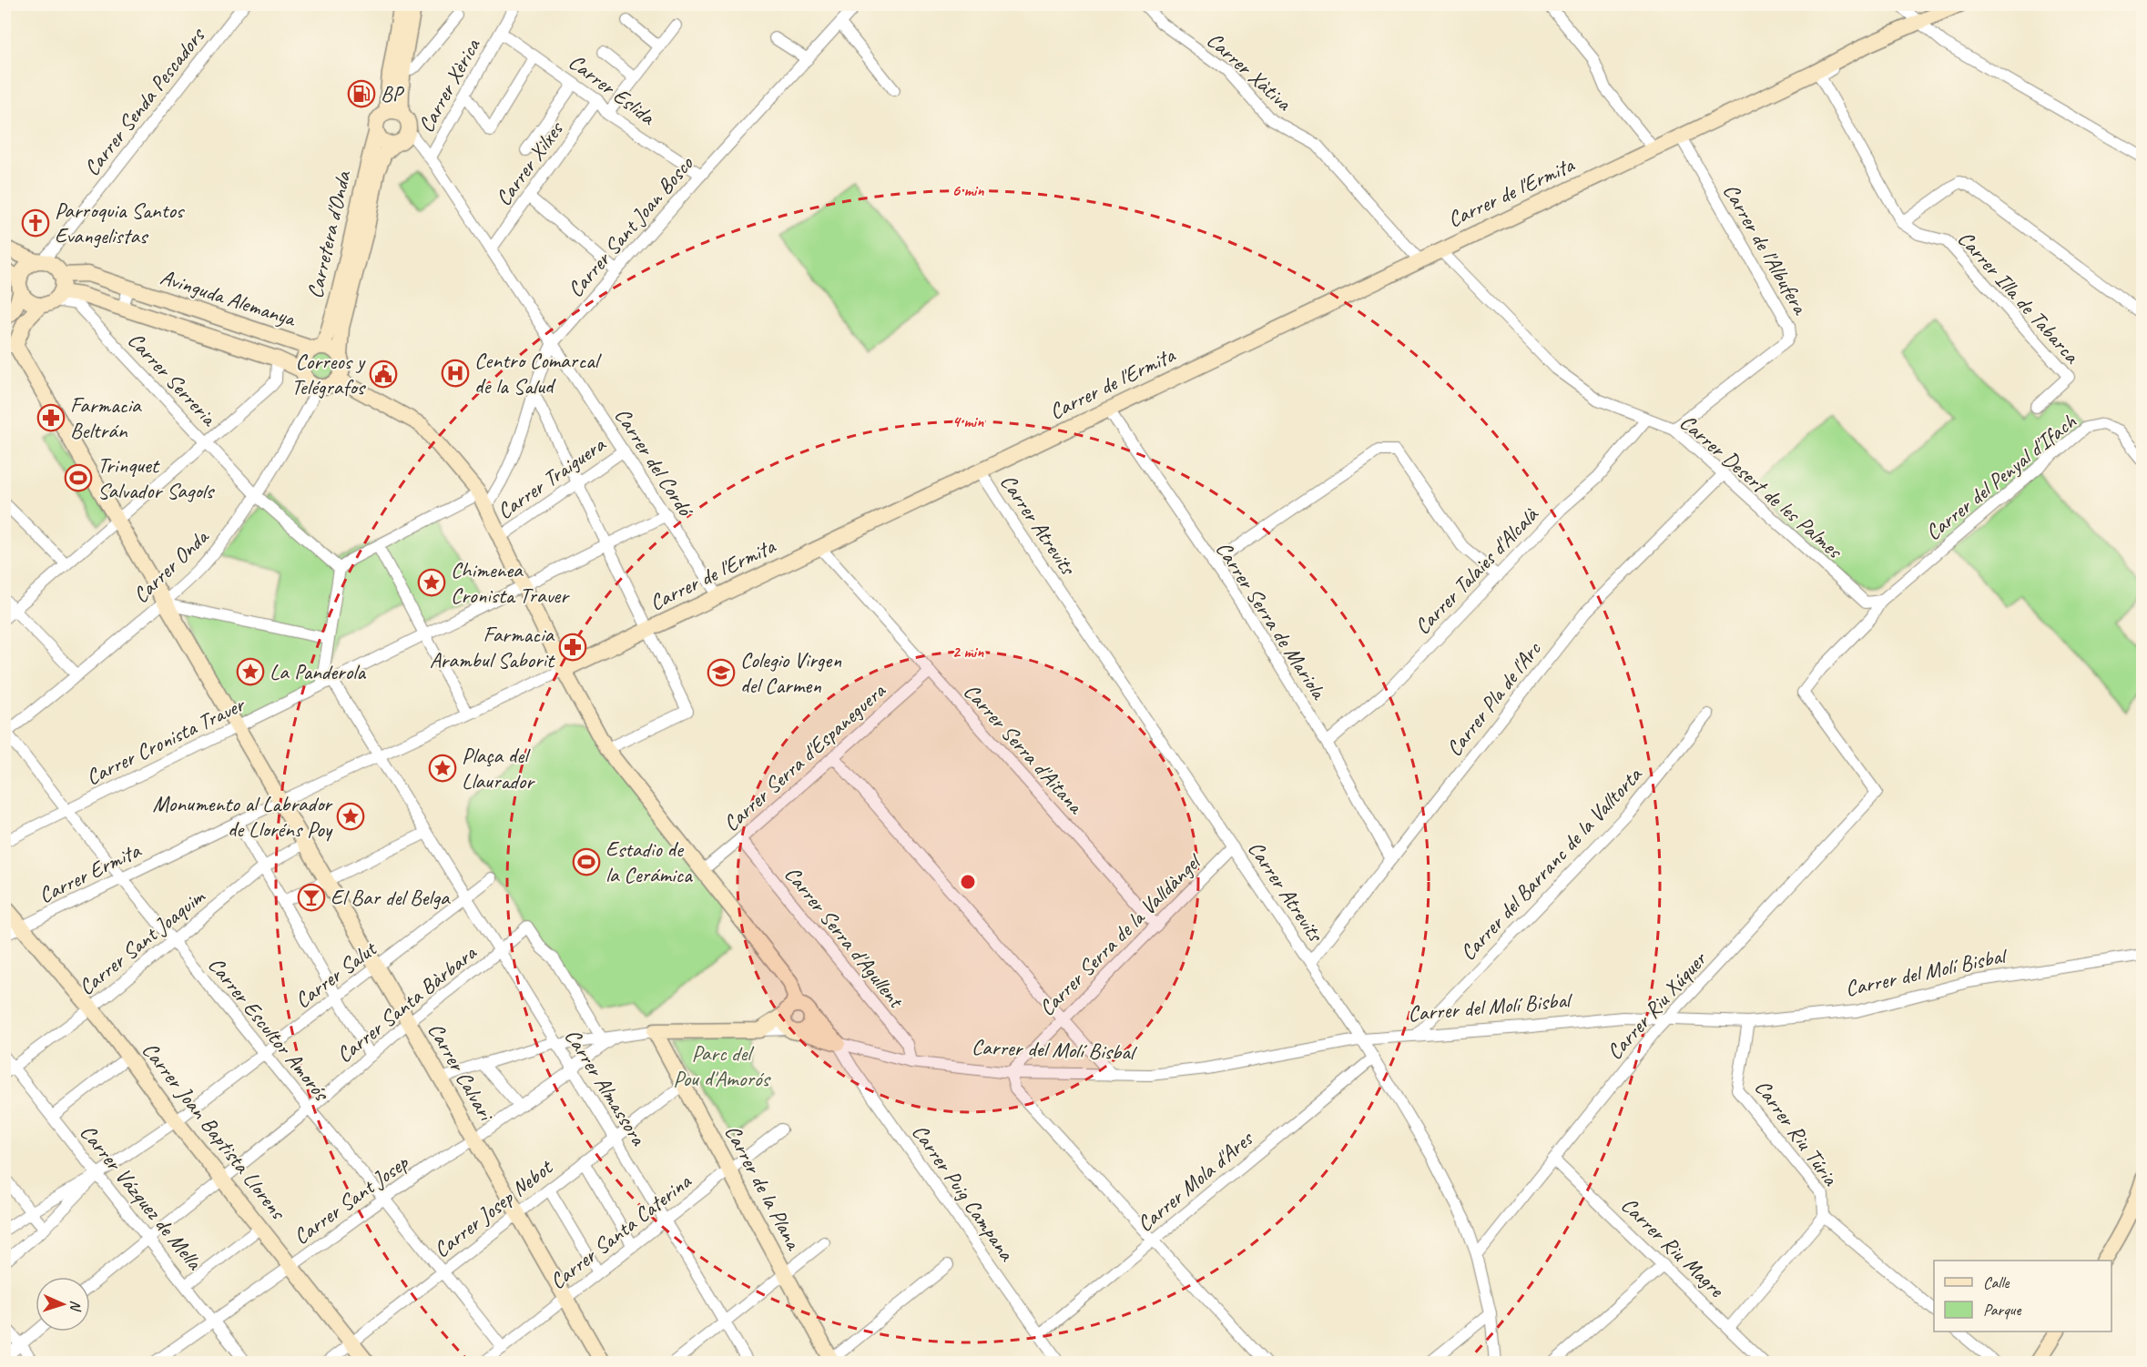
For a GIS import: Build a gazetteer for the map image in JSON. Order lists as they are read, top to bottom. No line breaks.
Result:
{"streets":{"street":["Carrer Xàtiva","Carrer Xèrica","Carrer Eslida","Carrer Senda Pescadors","Carrer Xilxes","Carrer de l'Ermita","Carrer Sant Joan Bosco","Carretera d'Onda","Carrer de l'Albufera","Carrer Illa de Tabarca","Avinguda Alemanya","Carrer Serreria","Carrer del Cordó","Carrer del Penyal d'Ifach","Carrer Traiguera","Carrer Desert de les Palmes","Carrer Atrevits","Carrer Onda","Carrer Talaies d'Alcalà","Carrer Serra de Mariola","Carrer Pla de l'Arc","Carrer Cronista Traver","Carrer Serra d'Aitana","Carrer Serra d'Espaneguera","Carrer del Barranc de la Valltorta","Carrer Ermita","Carrer Serra de la Valldàngel","Carrer Serra d'Agullent","Carrer Sant Joaquim","Carrer del Molí Bisbal","Carrer Salut","Carrer Santa Bàrbara","Carrer Riu Xúquer","Carrer Escultor Amorós","Carrer Calvari","Carrer Almassora","Carrer Joan Baptista Llorens","Carrer Riu Túria","Carrer Mola d'Ares","Carrer de la Plana","Carrer Puig Campana","Carrer Vázquez de Mella","Carrer Sant Josep","Carrer Josep Nebot","Carrer Santa Caterina","Carrer Riu Magre"]},"crossings":[["Carrer Xàtiva","Carrer de l'Ermita"],["Carrer Xèrica","Carrer Eslida"],["Carrer Xèrica","Carrer del Cordó"],["Carrer Eslida","Carrer Xilxes"],["Carrer Eslida","Carrer Sant Joan Bosco"],["Carrer Senda Pescadors","Avinguda Alemanya"],["Carrer Xilxes","Carrer del Cordó"],["Carrer de l'Ermita","Carrer de l'Albufera"],["Carrer de l'Ermita","Carrer del Cordó"],["Carrer de l'Ermita","Carrer Desert de les Palmes"],["Carrer de l'Ermita","Carrer Atrevits"],["Carrer de l'Ermita","Carrer Serra de Mariola"],["Carrer de l'Ermita","Carrer Serra d'Aitana"],["Carrer de l'Ermita","Carrer Ermita"],["Carrer de l'Ermita","Carrer Calvari"],["Carrer Sant Joan Bosco","Carrer del Cordó"],["Carretera d'Onda","Avinguda Alemanya"],["Carretera d'Onda","Carrer del Cordó"],["Carretera d'Onda","Carrer Onda"],["Carrer de l'Albufera","Carrer Desert de les Palmes"],["Avinguda Alemanya","Carrer Serreria"],["Avinguda Alemanya","Carrer Onda"],["Carrer Serreria","Carrer Onda"],["Carrer del Cordó","Carrer Traiguera"],["Carrer del Cordó","Carrer Cronista Traver"],["Carrer del Penyal d'Ifach","Carrer Desert de les Palmes"],["Carrer del Penyal d'Ifach","Carrer Riu Xúquer"],["Carrer Desert de les Palmes","Carrer Talaies d'Alcalà"],["Carrer Desert de les Palmes","Carrer Pla de l'Arc"],["Carrer Atrevits","Carrer Pla de l'Arc"],["Carrer Atrevits","Carrer Serra de la Valldàngel"],["Carrer Atrevits","Carrer del Molí Bisbal"],["Carrer Atrevits","Carrer Riu Xúquer"],["Carrer Atrevits","Carrer Mola d'Ares"],["Carrer Onda","Carrer Escultor Amorós"],["Carrer Onda","Carrer Calvari"],["Carrer Talaies d'Alcalà","Carrer Serra de Mariola"],["Carrer Serra de Mariola","Carrer Pla de l'Arc"],["Carrer Cronista Traver","Carrer Escultor Amorós"],["Carrer Cronista Traver","Carrer Calvari"],["Carrer Serra d'Aitana","Carrer Serra d'Espaneguera"],["Carrer Serra d'Aitana","Carrer Serra de la Valldàngel"],["Carrer Serra d'Espaneguera","Carrer Serra d'Agullent"],["Carrer del Barranc de la Valltorta","Carrer del Molí Bisbal"],["Carrer Ermita","Carrer Escultor Amorós"],["Carrer Ermita","Carrer Calvari"],["Carrer Ermita","Carrer Joan Baptista Llorens"],["Carrer Serra de la Valldàngel","Carrer del Molí Bisbal"],["Carrer Serra d'Agullent","Carrer del Molí Bisbal"],["Carrer Sant Joaquim","Carrer Escultor Amorós"],["Carrer Sant Joaquim","Carrer Calvari"],["Carrer Sant Joaquim","Carrer Joan Baptista Llorens"],["Carrer Sant Joaquim","Carrer Vázquez de Mella"],["Carrer del Molí Bisbal","Carrer Santa Bàrbara"],["Carrer del Molí Bisbal","Carrer Riu Xúquer"],["Carrer del Molí Bisbal","Carrer Calvari"],["Carrer del Molí Bisbal","Carrer Almassora"],["Carrer del Molí Bisbal","Carrer Riu Túria"],["Carrer del Molí Bisbal","Carrer de la Plana"],["Carrer del Molí Bisbal","Carrer Puig Campana"],["Carrer del Molí Bisbal","Carrer Sant Josep"],["Carrer Salut","Carrer Escultor Amorós"],["Carrer Salut","Carrer Calvari"],["Carrer Salut","Carrer Almassora"],["Carrer Salut","Carrer Joan Baptista Llorens"],["Carrer Salut","Carrer Vázquez de Mella"],["Carrer Santa Bàrbara","Carrer Escultor Amorós"],["Carrer Santa Bàrbara","Carrer Calvari"],["Carrer Santa Bàrbara","Carrer Almassora"],["Carrer Santa Bàrbara","Carrer Joan Baptista Llorens"],["Carrer Santa Bàrbara","Carrer Vázquez de Mella"],["Carrer Riu Xúquer","Carrer Riu Magre"],["Carrer Escultor Amorós","Carrer Sant Josep"],["Carrer Escultor Amorós","Carrer Josep Nebot"],["Carrer Escultor Amorós","Carrer Santa Caterina"],["Carrer Calvari","Carrer Sant Josep"],["Carrer Calvari","Carrer Josep Nebot"],["Carrer Calvari","Carrer Santa Caterina"],["Carrer Almassora","Carrer Sant Josep"],["Carrer Almassora","Carrer Josep Nebot"],["Carrer Almassora","Carrer Santa Caterina"],["Carrer Joan Baptista Llorens","Carrer Sant Josep"],["Carrer Joan Baptista Llorens","Carrer Josep Nebot"],["Carrer Mola d'Ares","Carrer Puig Campana"],["Carrer de la Plana","Carrer Josep Nebot"],["Carrer de la Plana","Carrer Santa Caterina"],["Carrer Vázquez de Mella","Carrer Sant Josep"]],"parks":["Parc del Pou d'Amorós"],"places":{"fuel station":["BP"],"church":["Parroquia Santos Evangelistas"],"hospital":["Centro Comarcal de la Salud"],"public building":["Correos y Telégrafos"],"pharmacy":["Farmacia Beltrán","Farmacia Arambul Saborit"],"sports":["Trinquet Salvador Sagols","Estadio de la Cerámica"],"place":["Chimenea Cronista Traver","La Panderola","Plaça del Llaurador","Monumento al Labrador de Lloréns Poy"],"school or university":["Colegio Virgen del Carmen"],"bar":["El Bar del Belga"]},"legend":["Calle","Parque"],"north":"right","rings":["6 min","4 min","2 min"]}
